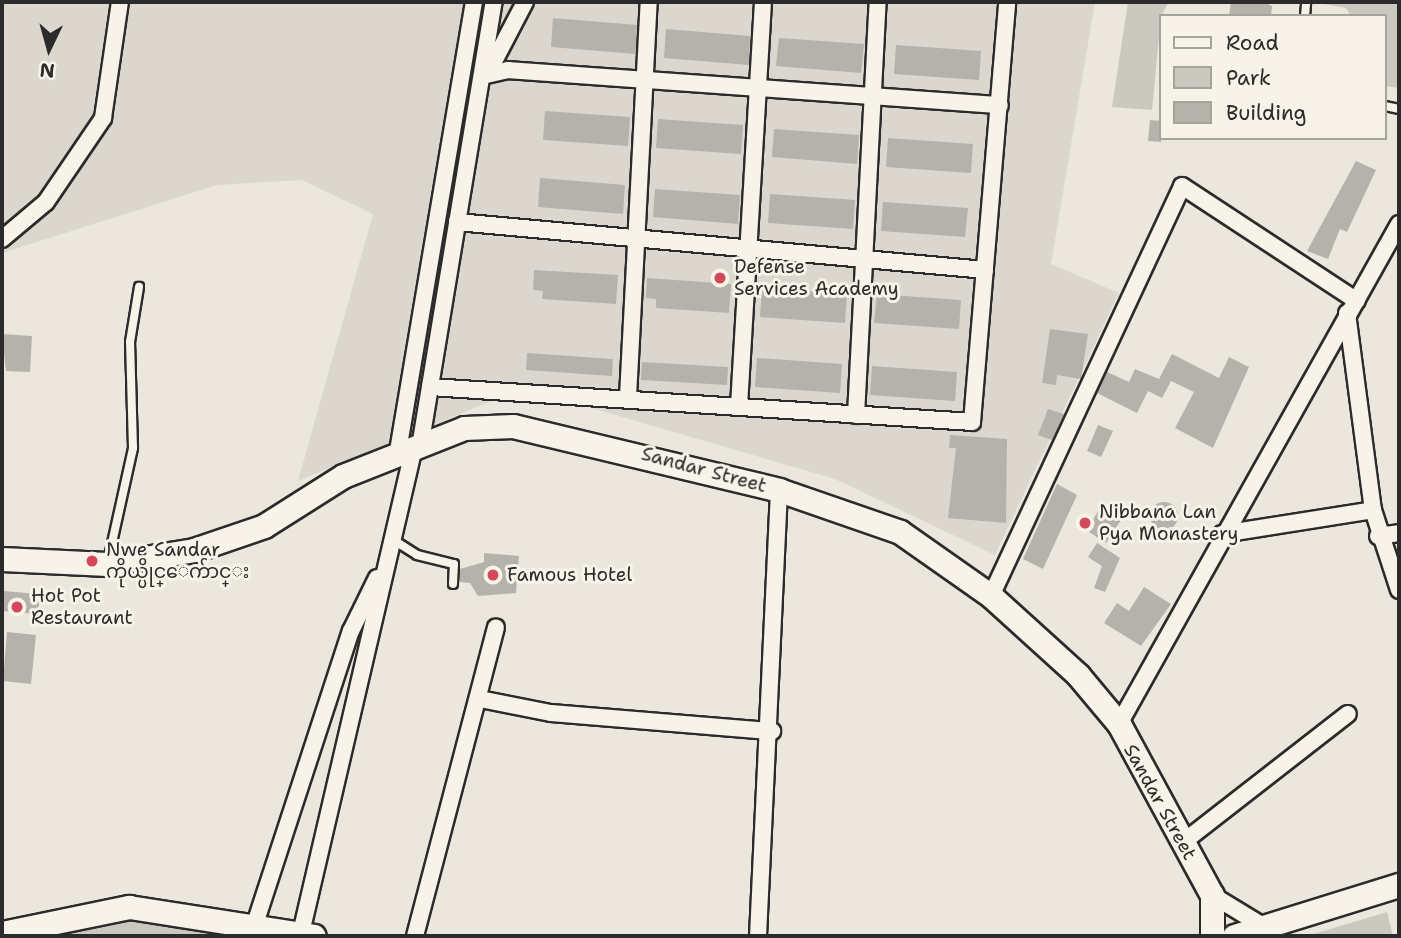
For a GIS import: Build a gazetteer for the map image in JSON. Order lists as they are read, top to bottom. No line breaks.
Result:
{"streets":{"street":["Sandar Street"]},"places":["Defense Services Academy","Nibbana Lan Pya Monastery","Nwe Sandar ကိုယ္ပိုင္ေက်ာင္း","Famous Hotel","Hot Pot Restaurant"],"legend":["Road","Park","Building"],"north":"bottom"}
